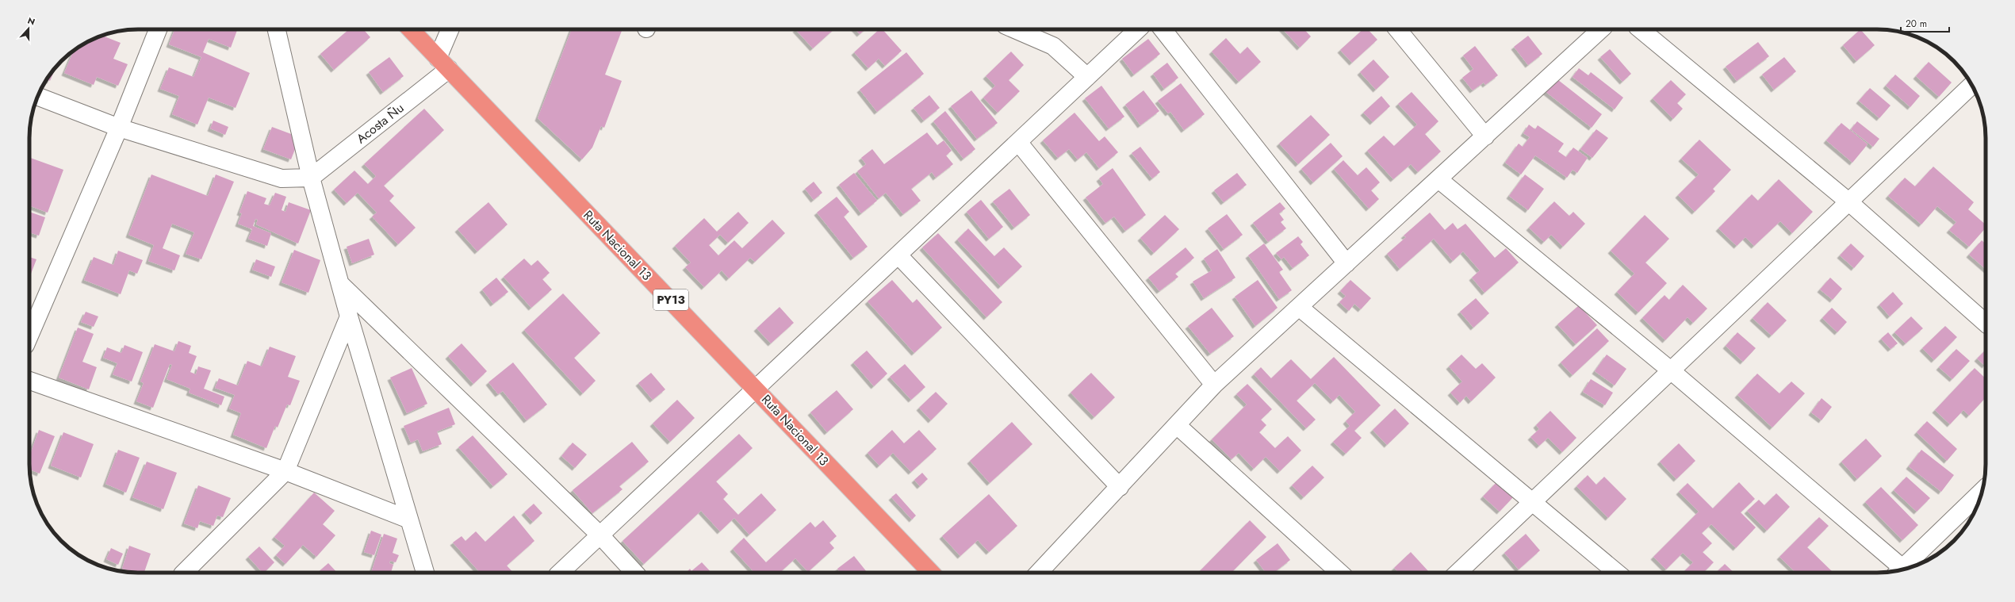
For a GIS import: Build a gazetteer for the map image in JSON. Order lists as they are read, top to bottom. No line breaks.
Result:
{"streets":{"highway":["Ruta Nacional 13","PY13"],"street":["Acosta Ñu"]},"crossings":[["Acosta Ñu","Ruta Nacional 13"]],"scale_bar":"20 m","north":"top"}
